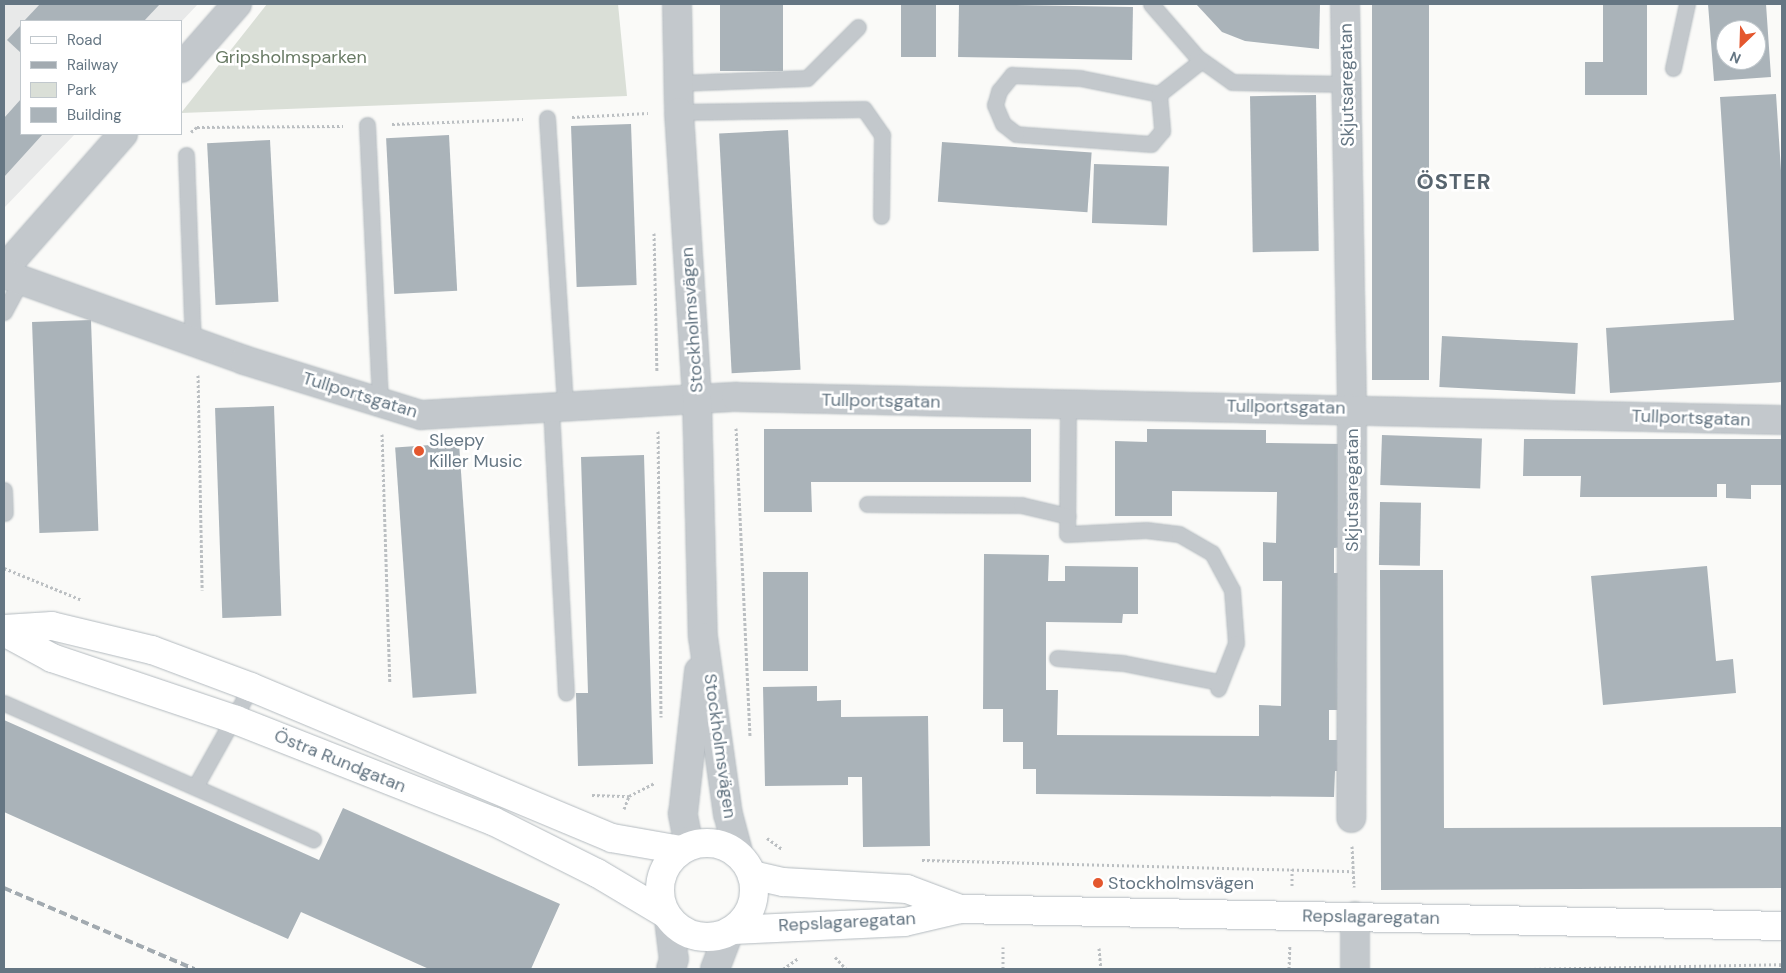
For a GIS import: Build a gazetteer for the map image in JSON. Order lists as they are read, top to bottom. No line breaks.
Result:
{"streets":{"main road":["Östra Rundgatan","Repslagaregatan"],"street":["Skjutsaregatan","Stockholmsvägen","Tullportsgatan"]},"crossings":[["Skjutsaregatan","Tullportsgatan"],["Stockholmsvägen","Tullportsgatan"],["Stockholmsvägen","Östra Rundgatan"],["Stockholmsvägen","Repslagaregatan"],["Östra Rundgatan","Repslagaregatan"]],"districts":["ÖSTER"],"parks":["Gripsholmsparken"],"places":["Sleepy Killer Music","Stockholmsvägen"],"legend":["Road","Railway","Park","Building"],"north":"bottom left"}
